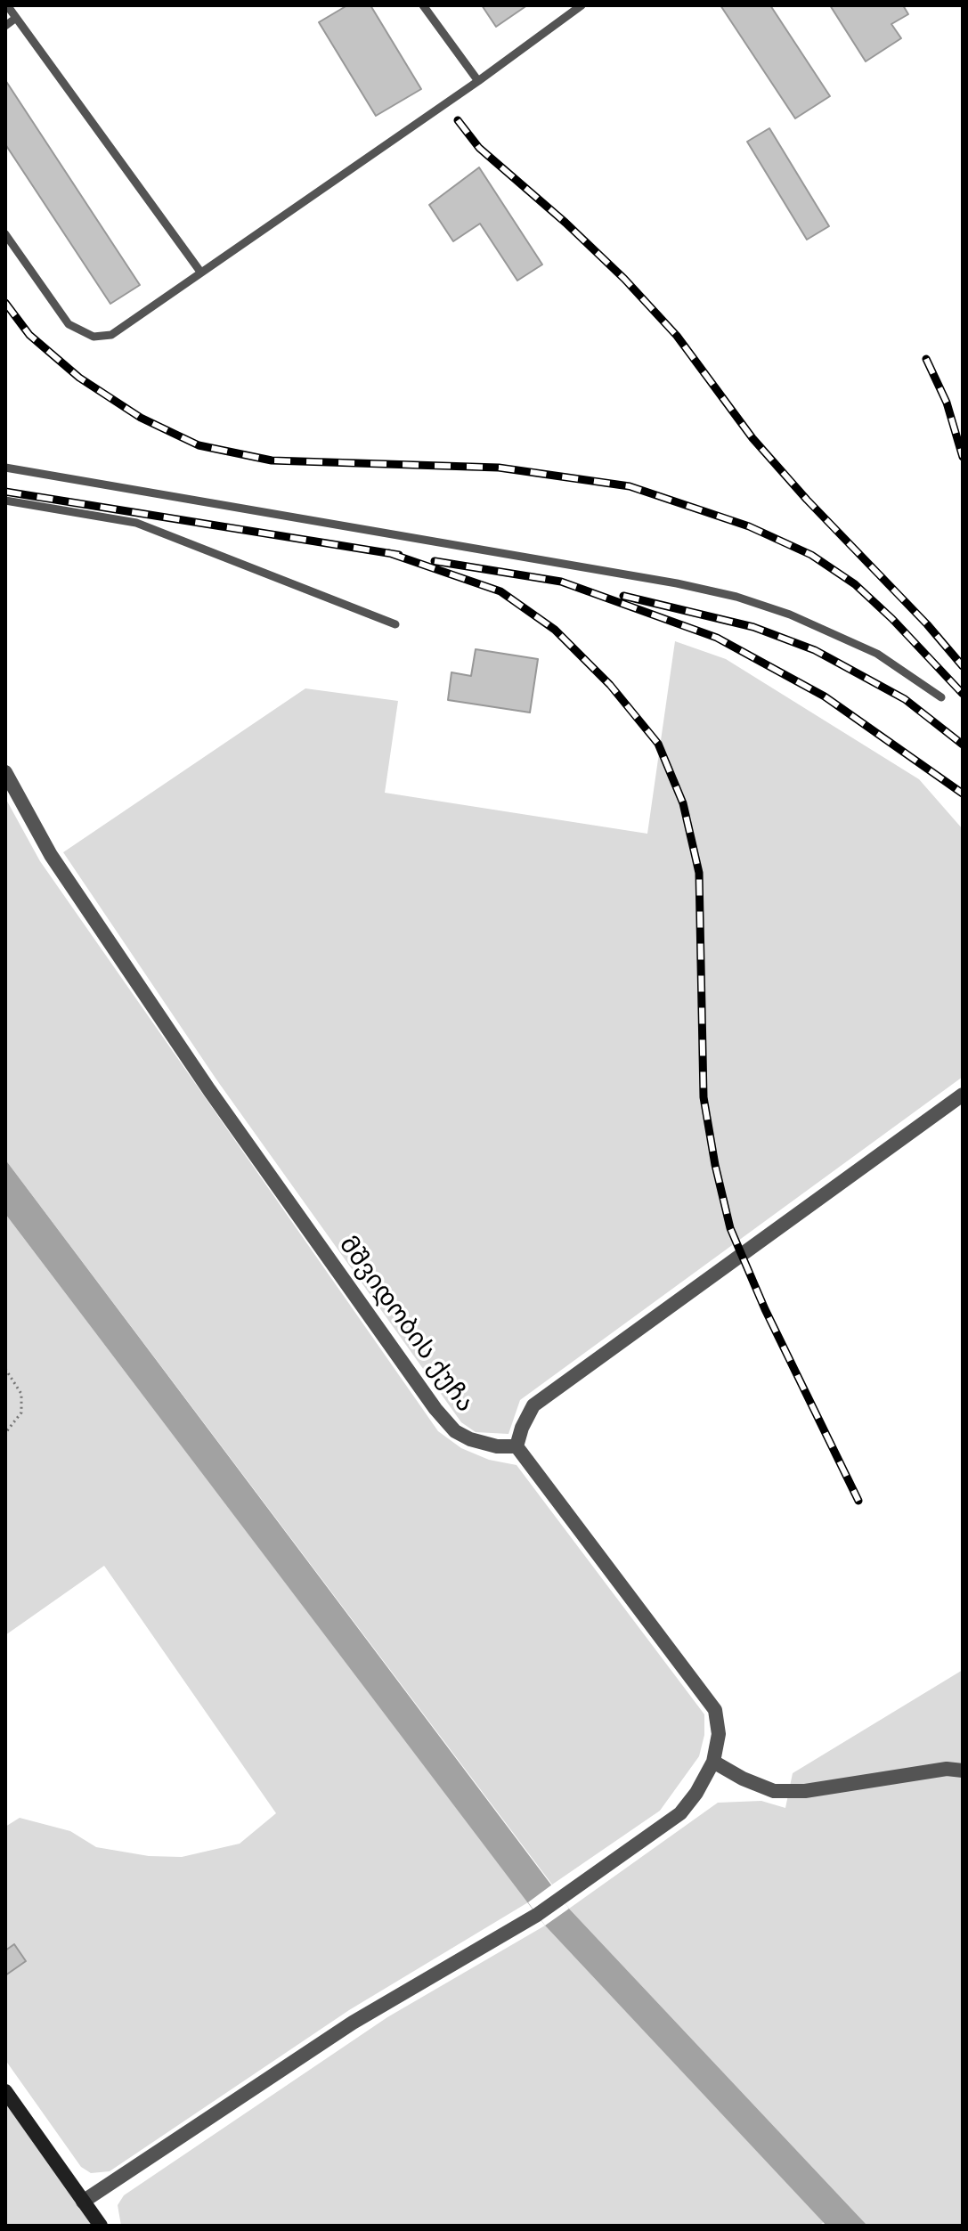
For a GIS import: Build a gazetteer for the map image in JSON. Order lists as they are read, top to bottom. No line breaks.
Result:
{"streets":{"street":["მშვიდობის ქუჩა"]}}
